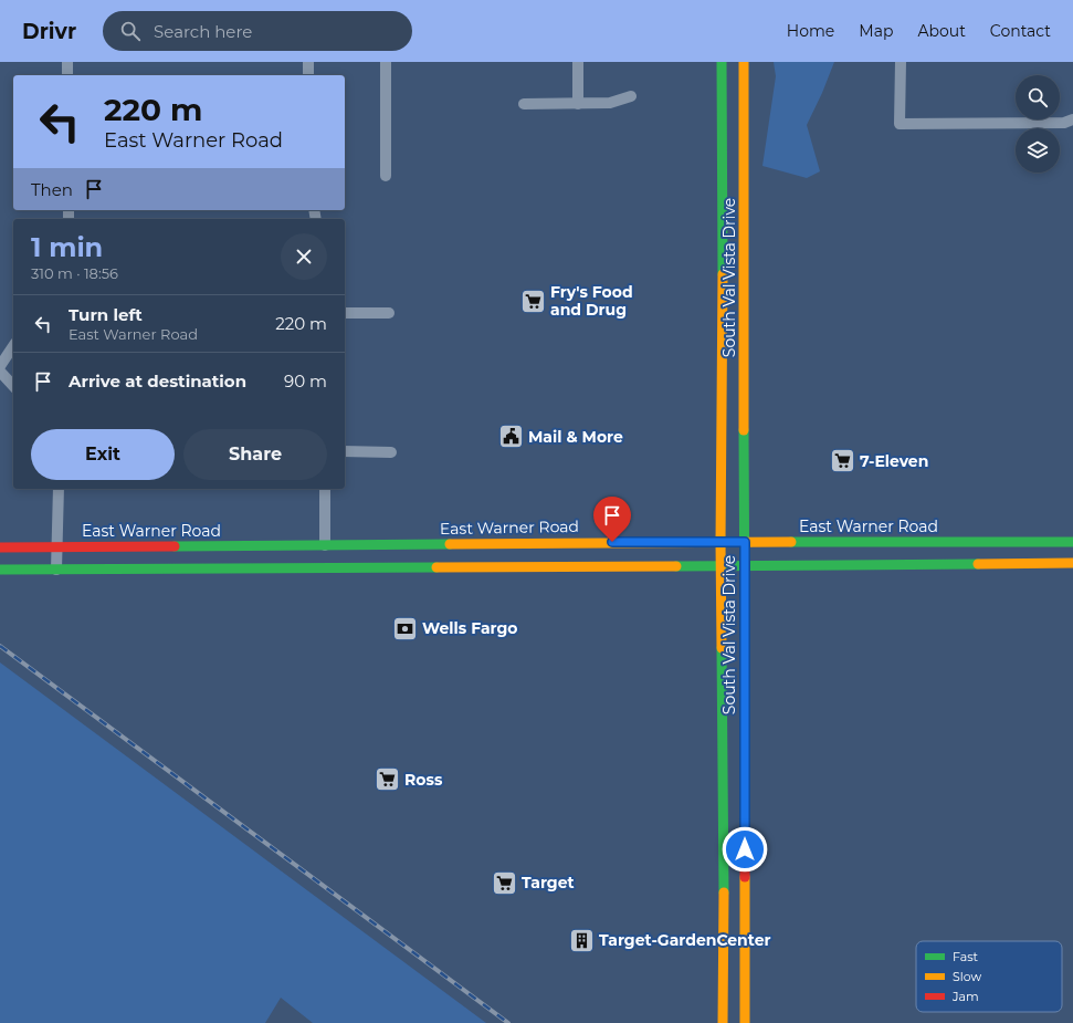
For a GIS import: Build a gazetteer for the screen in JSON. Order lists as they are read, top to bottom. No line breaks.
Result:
{"streets":{"main road":["South Val Vista Drive","East Warner Road"]},"crossings":[["South Val Vista Drive","East Warner Road"]],"places":{"supermarket":["Fry's Food and Drug","7-Eleven","Ross","Target"],"public building":["Mail & More"],"bank":["Wells Fargo"],"building":["Target-GardenCenter"]},"legend":["Fast","Slow","Jam"],"page":{"header":"Drivr","search":"Search here","nav":["Home","Map","About","Contact"],"turn":["220 m","East Warner Road"],"then":"Then","heading":["1 min","310 m · 18:56"],"list":[{"name":"Turn left","note":"East Warner Road","value":"220 m"},{"name":"Arrive at destination","value":"90 m"}],"buttons":["Exit","Share"]}}
